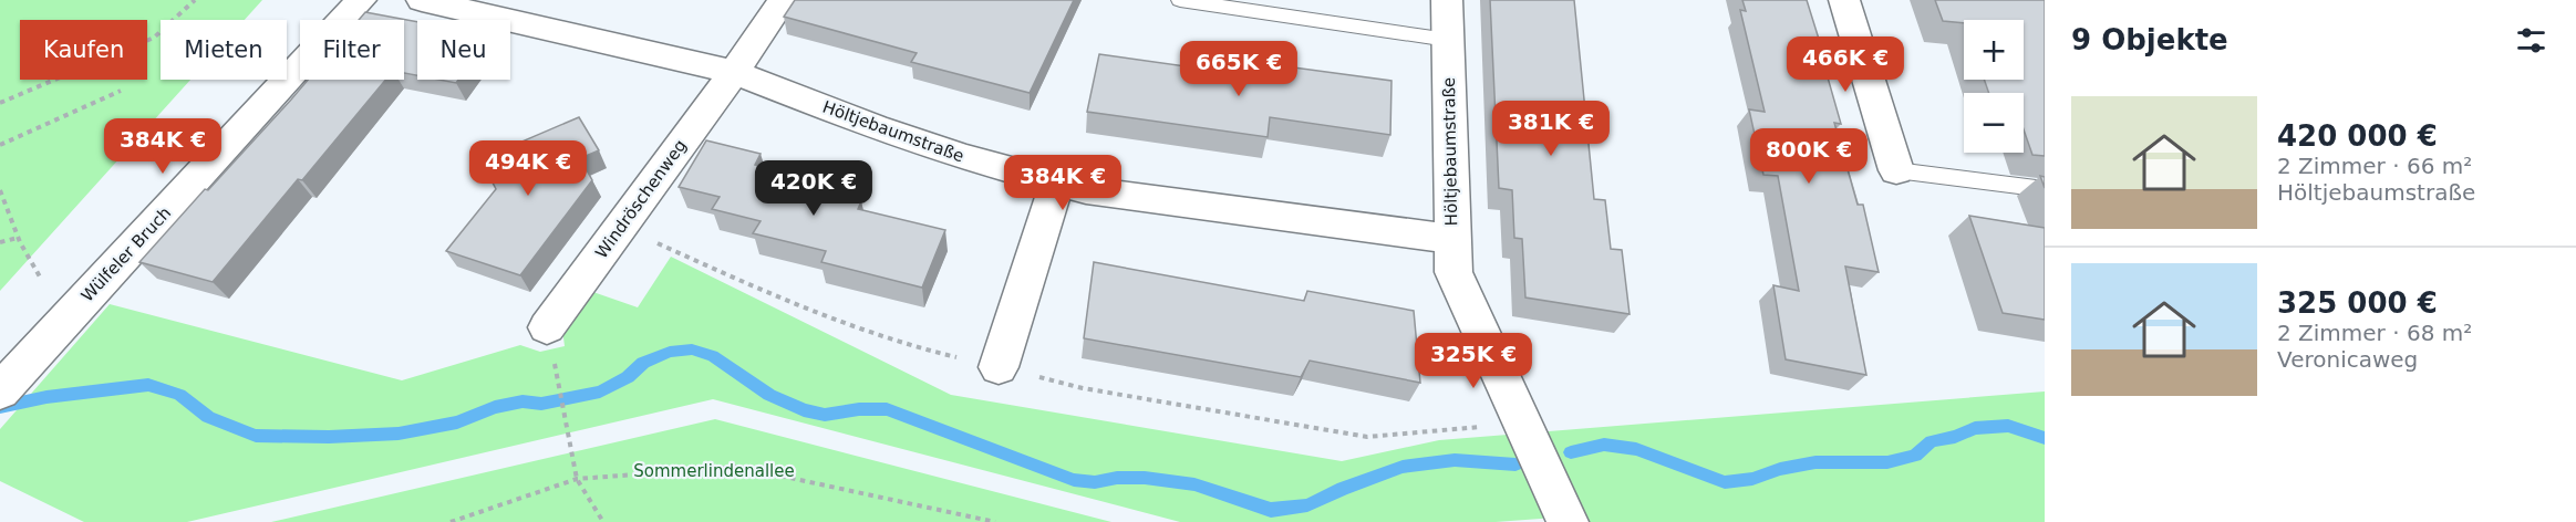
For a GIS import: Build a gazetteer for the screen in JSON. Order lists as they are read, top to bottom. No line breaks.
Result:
{"streets":{"street":["Höltjebaumstraße","Windröschenweg","Wülfeler Bruch"]},"crossings":[["Höltjebaumstraße","Windröschenweg"]],"parks":["Sommerlindenallee"],"page":{"heading":"9 Objekte","map_buttons":["+","−"],"chip":["Kaufen","Mieten","Filter","Neu"],"price":["466K €","665K €","381K €","384K €","800K €","494K €","384K €","420K €","325K €"],"list":[{"name":"420 000 €","note":"2 Zimmer · 66 m² · Höltjebaumstraße"},{"name":"325 000 €","note":"2 Zimmer · 68 m² · Veronicaweg"}]}}
